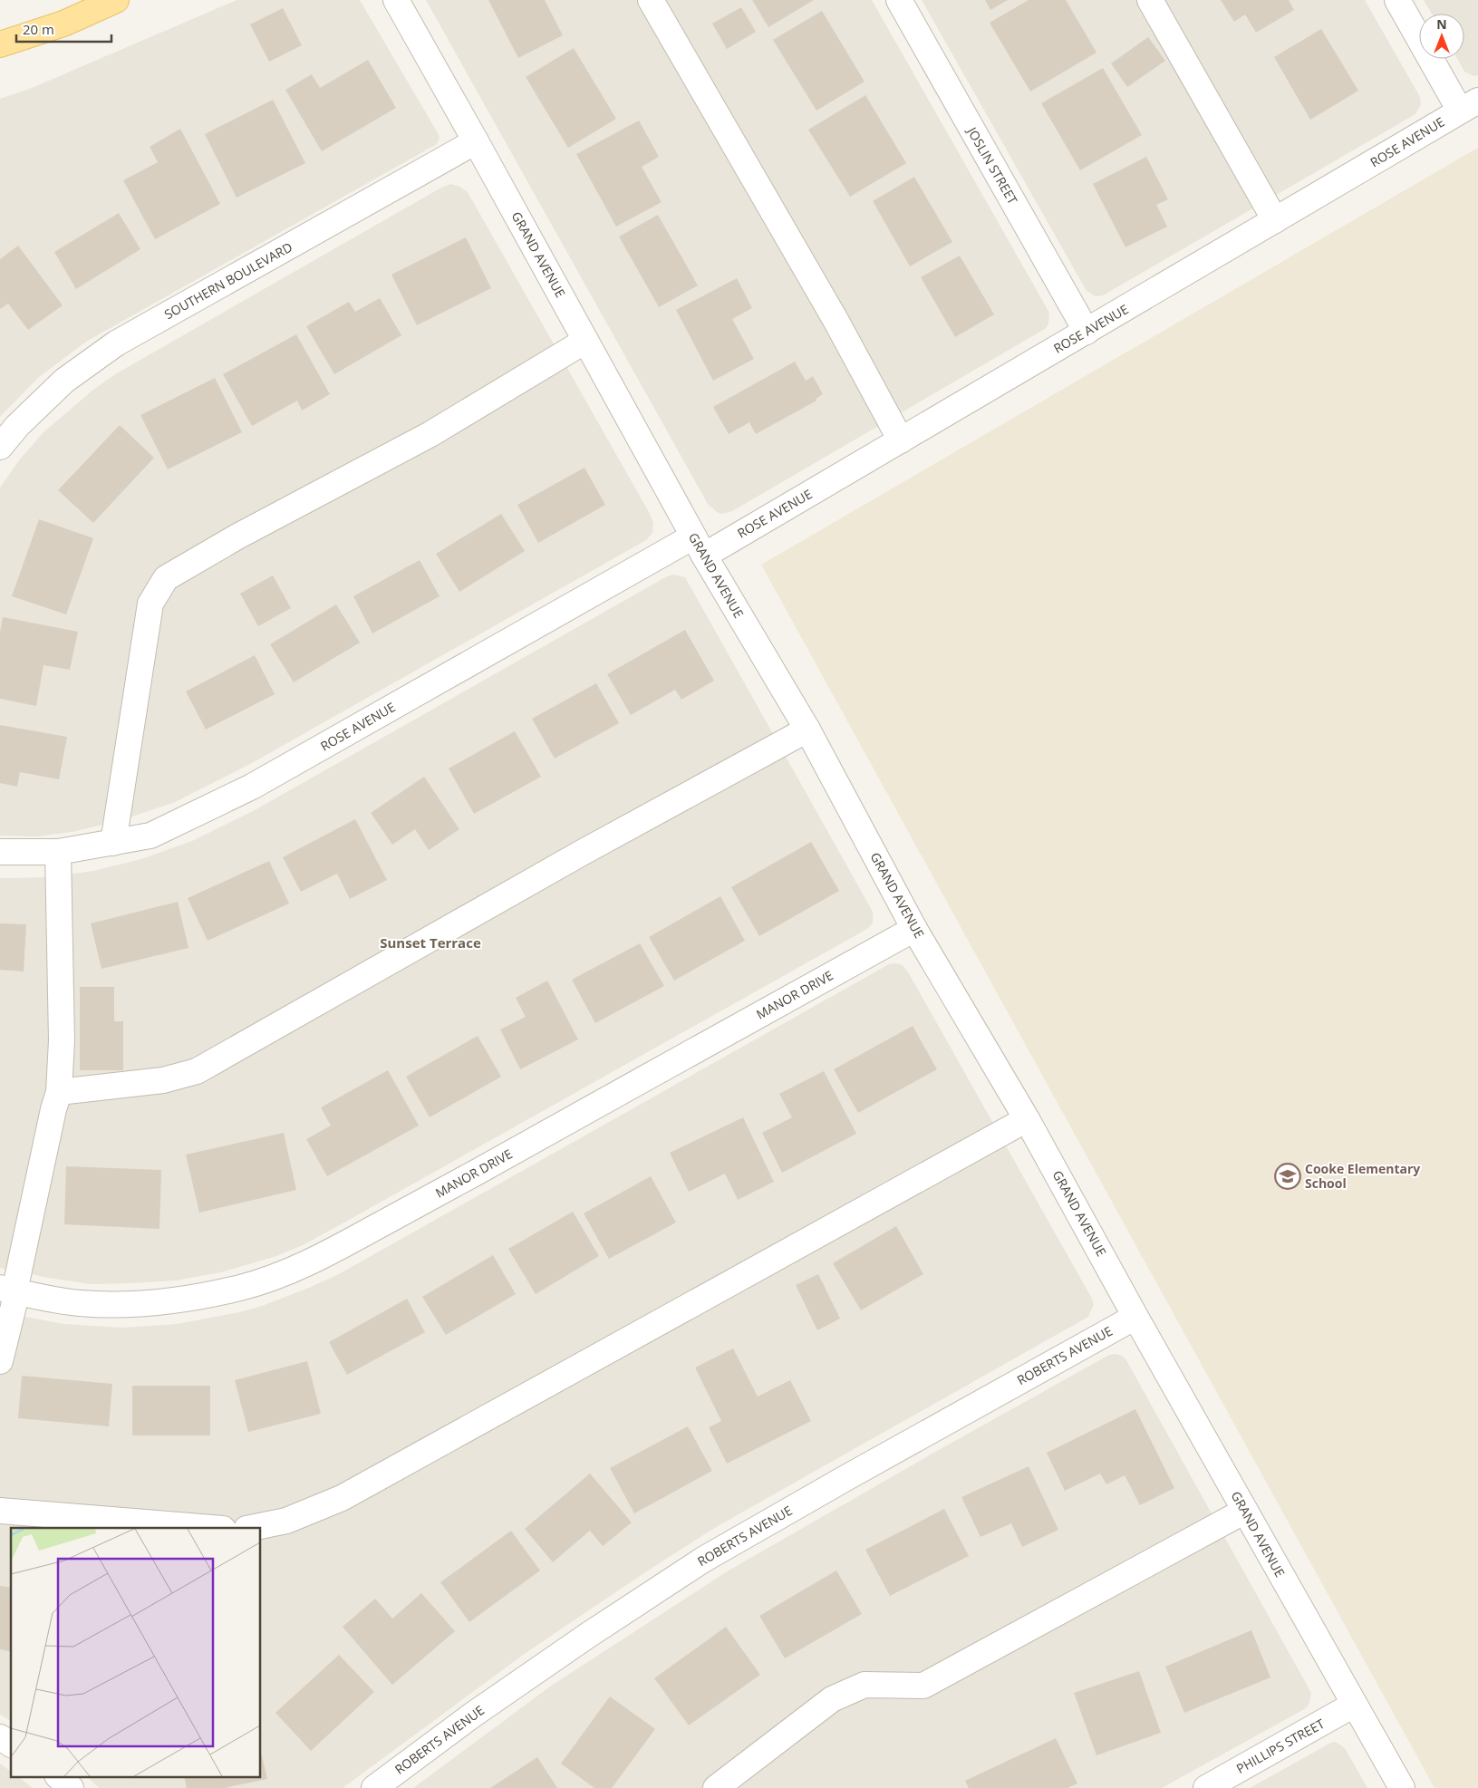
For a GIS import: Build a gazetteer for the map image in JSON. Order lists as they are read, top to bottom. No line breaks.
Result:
{"streets":{"street":["ROSE AVENUE","JOSLIN STREET","GRAND AVENUE","SOUTHERN BOULEVARD","MANOR DRIVE","ROBERTS AVENUE","PHILLIPS STREET"]},"crossings":[["ROSE AVENUE","JOSLIN STREET"],["ROSE AVENUE","GRAND AVENUE"],["GRAND AVENUE","SOUTHERN BOULEVARD"],["GRAND AVENUE","MANOR DRIVE"],["GRAND AVENUE","ROBERTS AVENUE"],["GRAND AVENUE","PHILLIPS STREET"]],"districts":["Sunset Terrace"],"places":{"school or university":["Cooke Elementary School"]},"scale_bar":"20 m","north":"top"}
